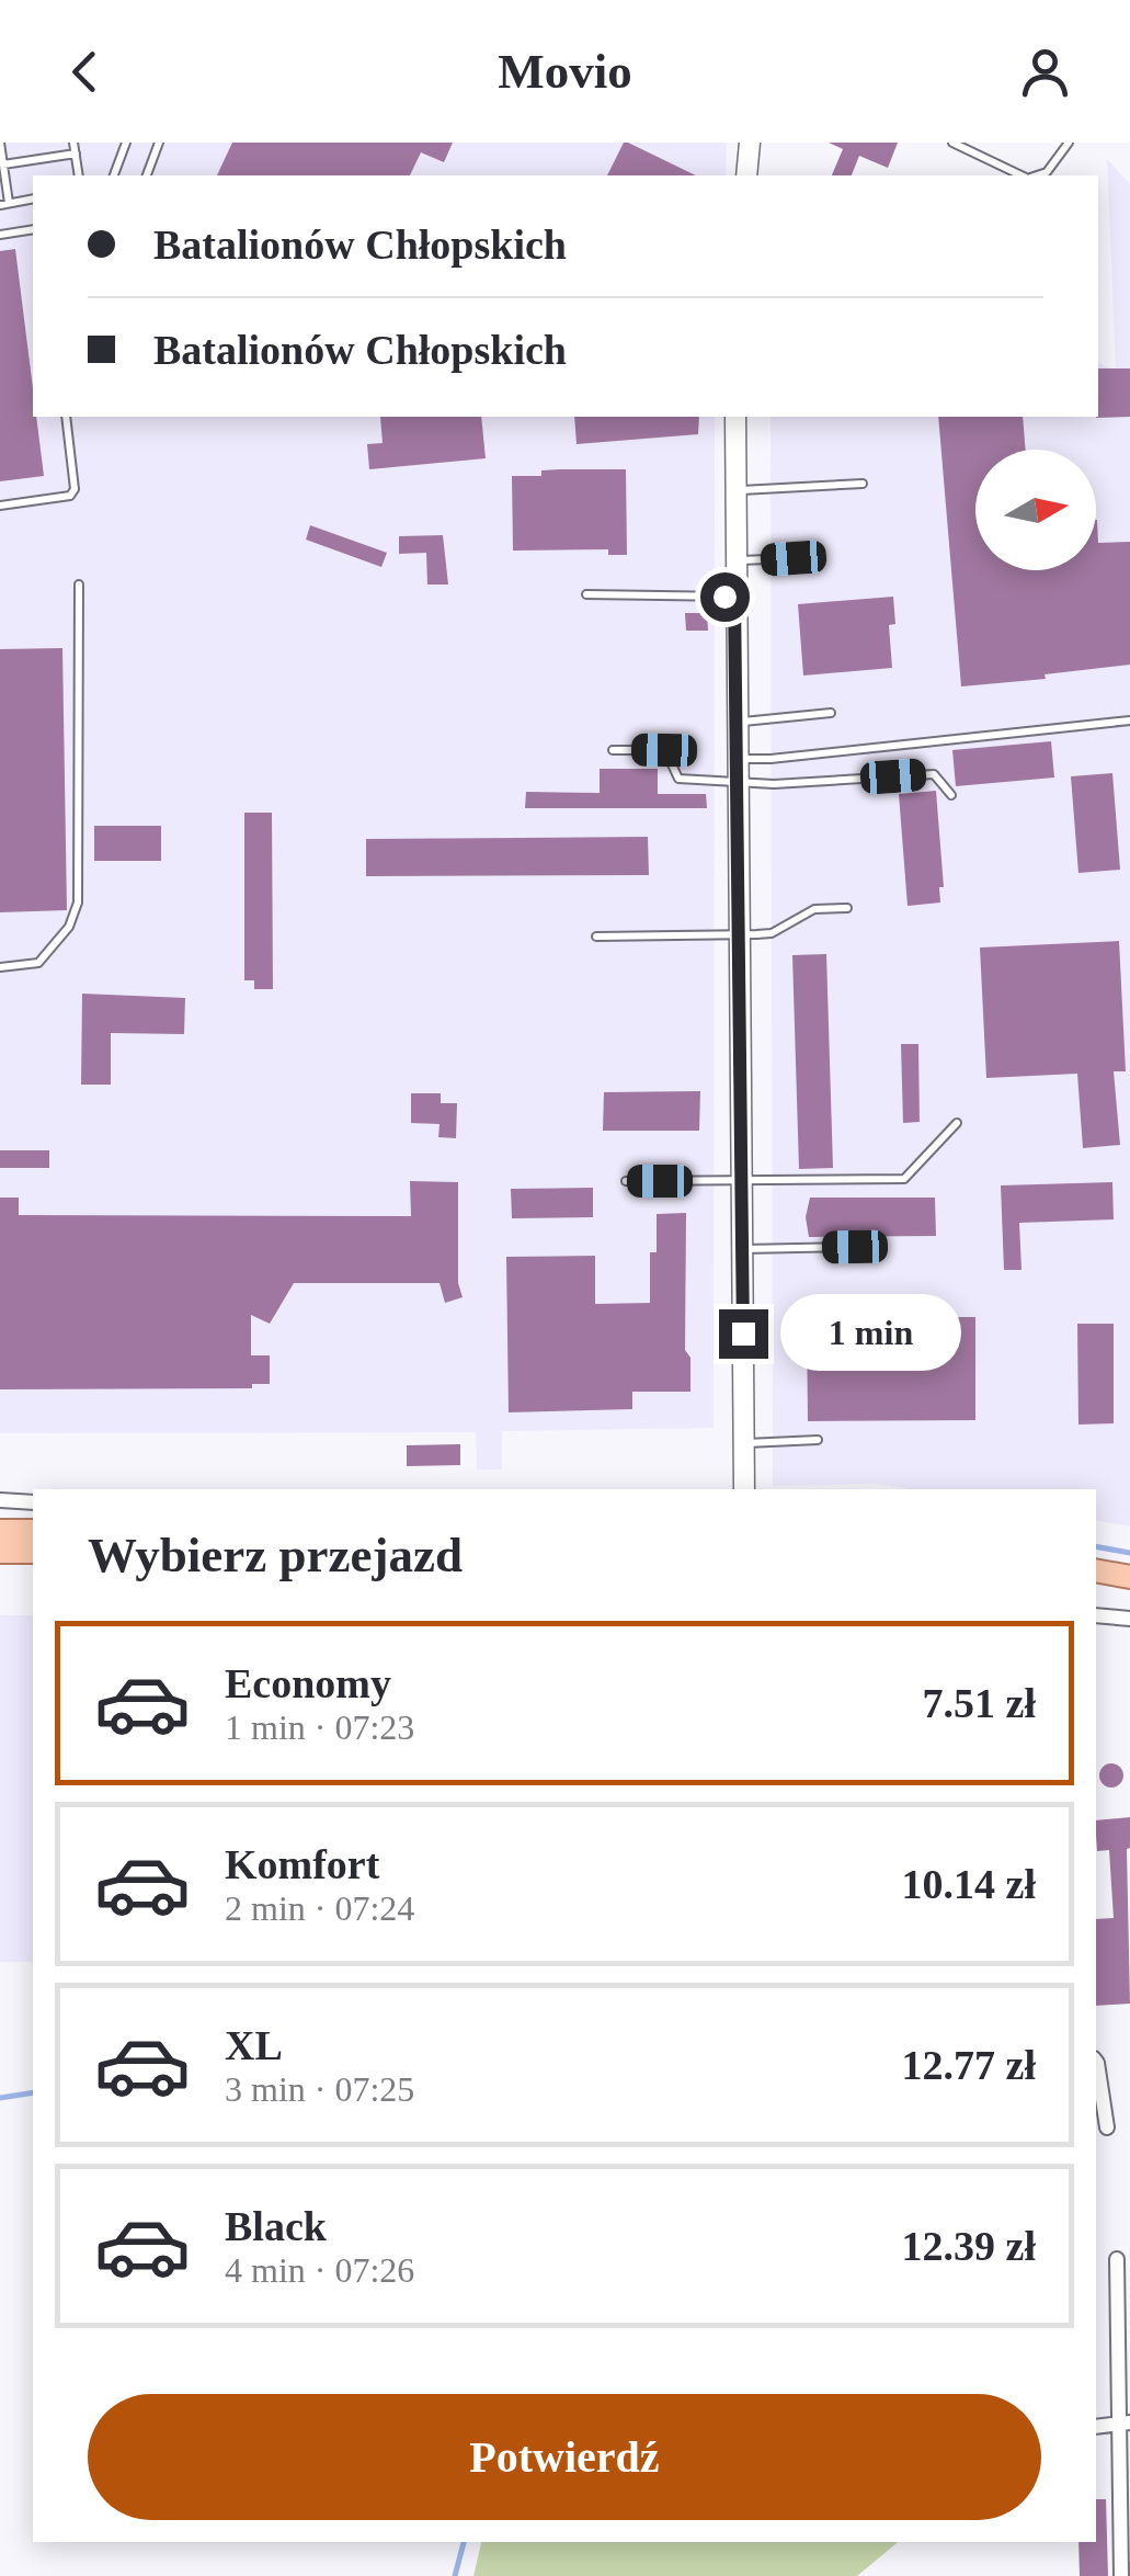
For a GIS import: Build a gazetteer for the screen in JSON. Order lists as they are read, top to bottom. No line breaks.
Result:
{"north":"right","page":{"header":"Movio","banner":["Batalionów Chłopskich","Batalionów Chłopskich"],"bubble":"1 min","heading":"Wybierz przejazd","list":[{"name":"Economy","note":"1 min · 07:23","value":"7.51 zł"},{"name":"Komfort","note":"2 min · 07:24","value":"10.14 zł"},{"name":"XL","note":"3 min · 07:25","value":"12.77 zł"},{"name":"Black","note":"4 min · 07:26","value":"12.39 zł"}],"buttons":"Potwierdź"}}
